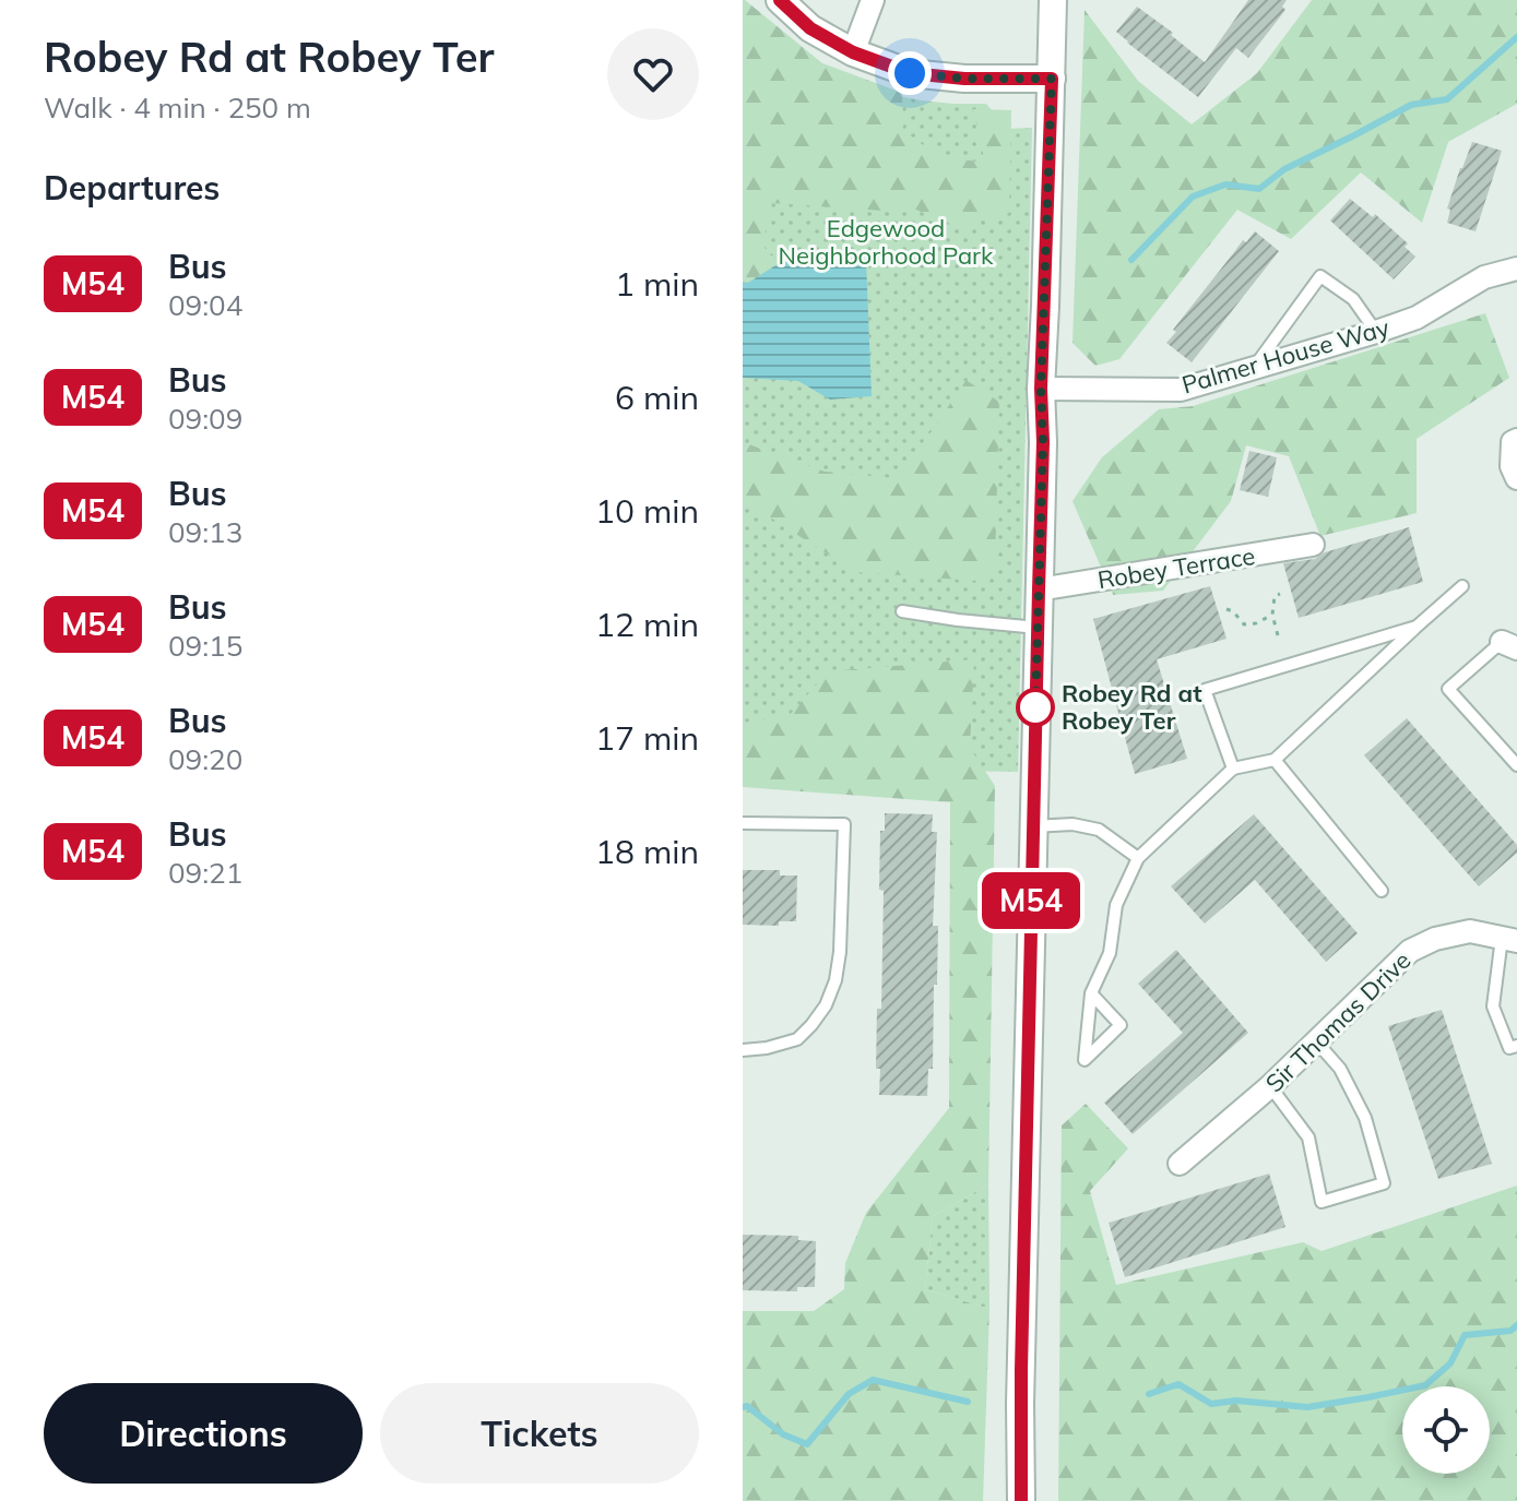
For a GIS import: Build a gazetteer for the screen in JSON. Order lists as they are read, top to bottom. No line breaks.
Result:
{"streets":{"street":["Palmer House Way","Robey Terrace","Sir Thomas Drive"]},"parks":["Edgewood Neighborhood Park"],"places":["Robey Rd at Robey Ter"],"lines":["bus line M54"],"page":{"heading":[["Robey Rd at Robey Ter","Walk · 4 min · 250 m"],"Departures"],"on_map":"M54","list":[{"mark":"M54","name":"Bus","note":"09:04","value":"1 min"},{"mark":"M54","name":"Bus","note":"09:09","value":"6 min"},{"mark":"M54","name":"Bus","note":"09:13","value":"10 min"},{"mark":"M54","name":"Bus","note":"09:15","value":"12 min"},{"mark":"M54","name":"Bus","note":"09:20","value":"17 min"},{"mark":"M54","name":"Bus","note":"09:21","value":"18 min"}],"buttons":["Directions","Tickets"]}}
